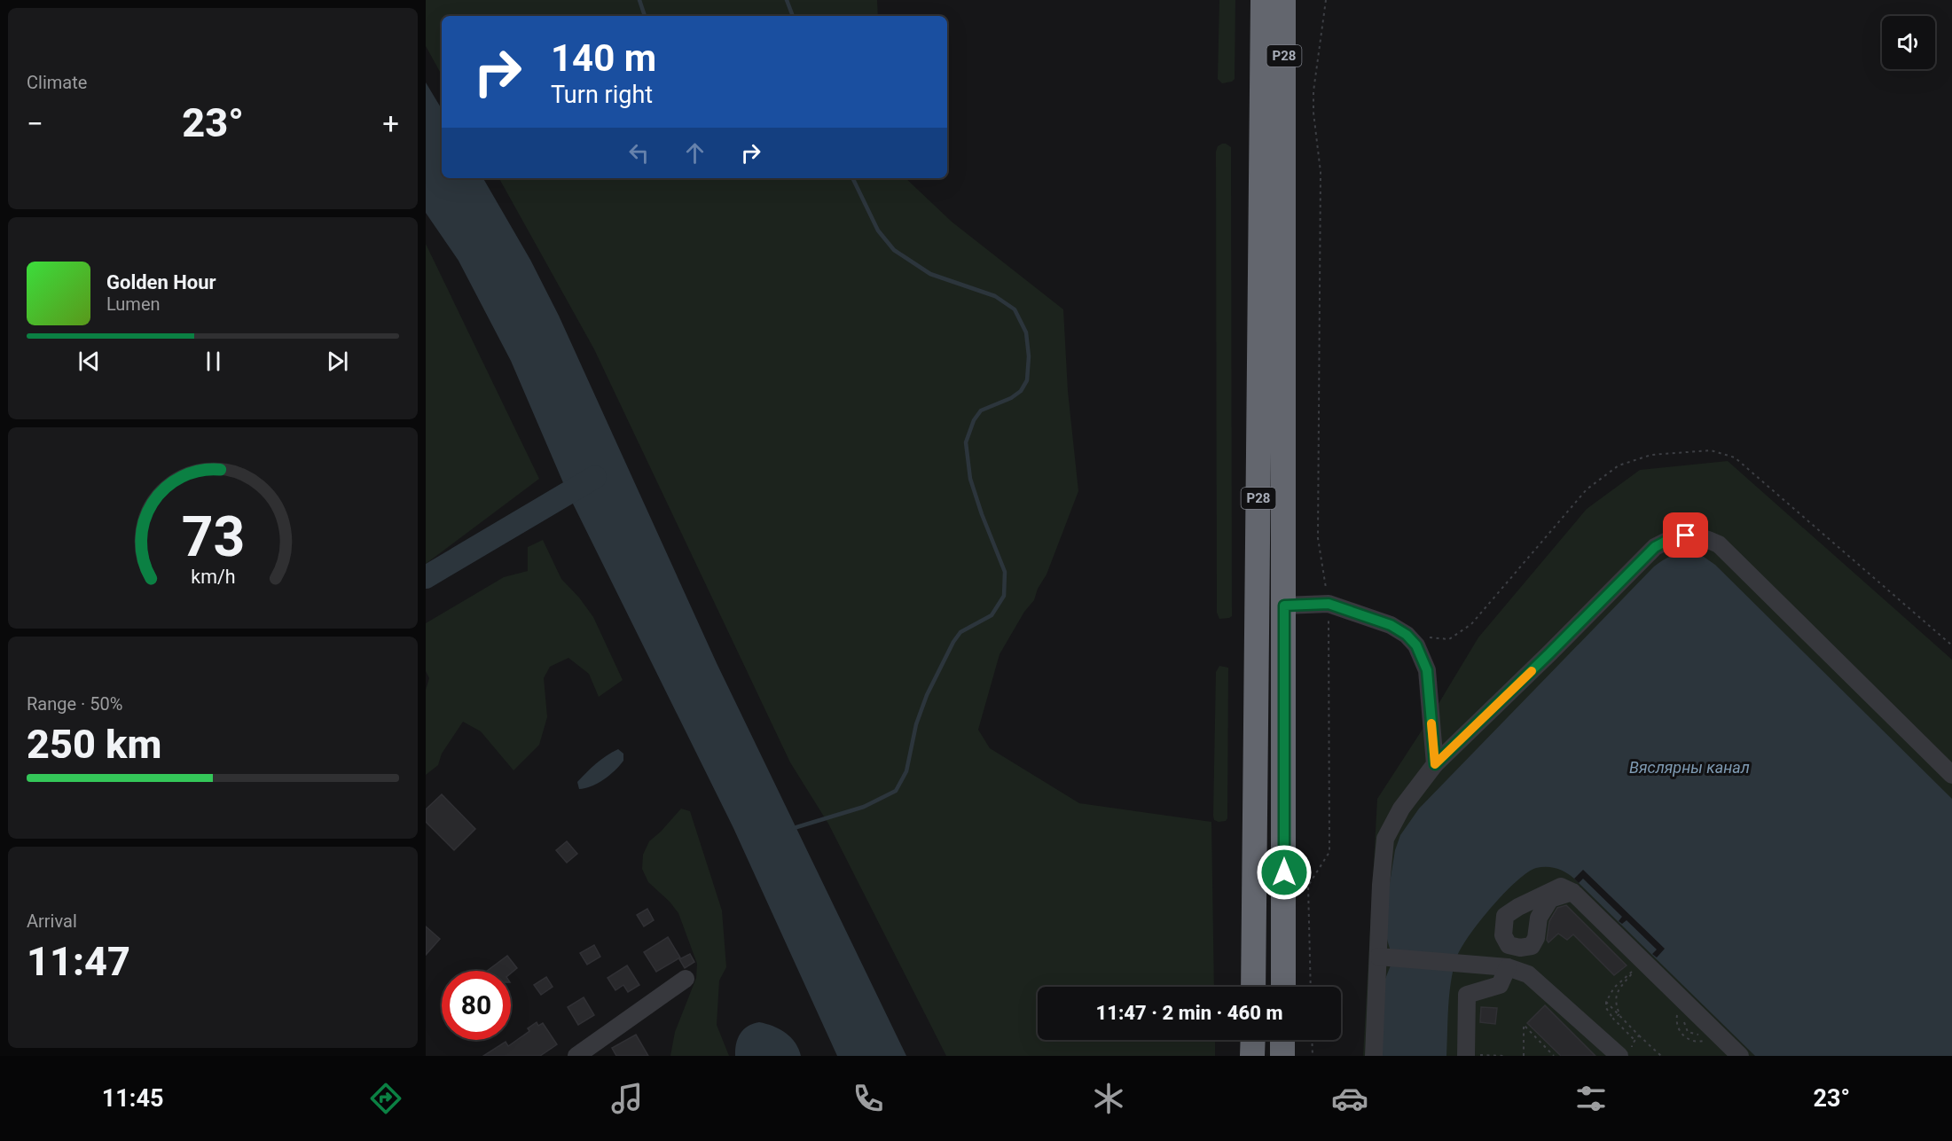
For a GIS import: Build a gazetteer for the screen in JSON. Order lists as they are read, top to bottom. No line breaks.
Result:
{"streets":{"highway":["Р28"]},"water":["Вяслярны канал"],"page":{"tile":["Climate",["Range · 50%","250 km"],["Arrival","11:47"]],"turn":["140 m","Turn right"],"heat":["−","23°","+"],"song":["Golden Hour","Lumen"],"limit":"80","trip":"11:47 · 2 min · 460 m","tabs":["11:45","23°"],"gauge":["73","km/h"]}}
